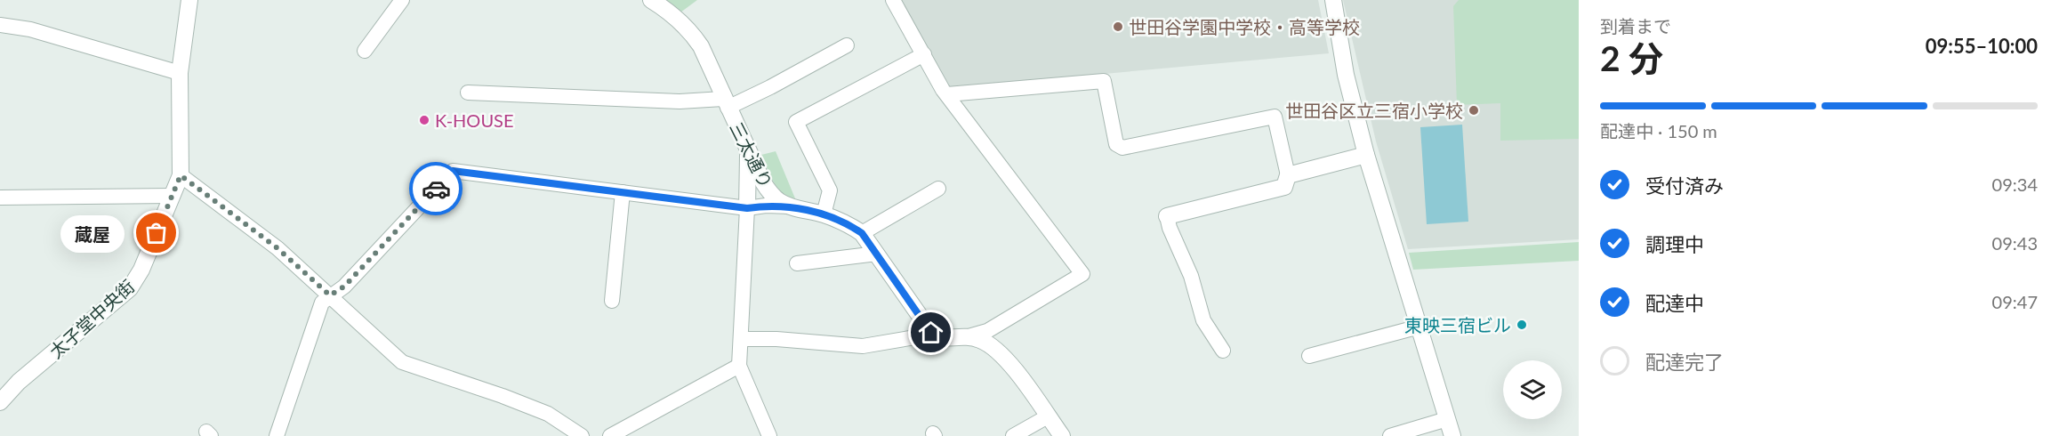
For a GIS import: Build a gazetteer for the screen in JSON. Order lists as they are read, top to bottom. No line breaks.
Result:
{"streets":{"street":["三太通り","太子堂中央街"]},"places":["世田谷学園中学校・高等学校","世田谷区立三宿小学校","K-HOUSE","蔵屋","東映三宿ビル"],"page":{"heading":["2 分","到着まで","09:55–10:00"],"bar":"配達中 · 150 m","list":[["受付済み","09:34"],["調理中","09:43"],["配達中","09:47"],"配達完了"],"bubble":"蔵屋"}}
